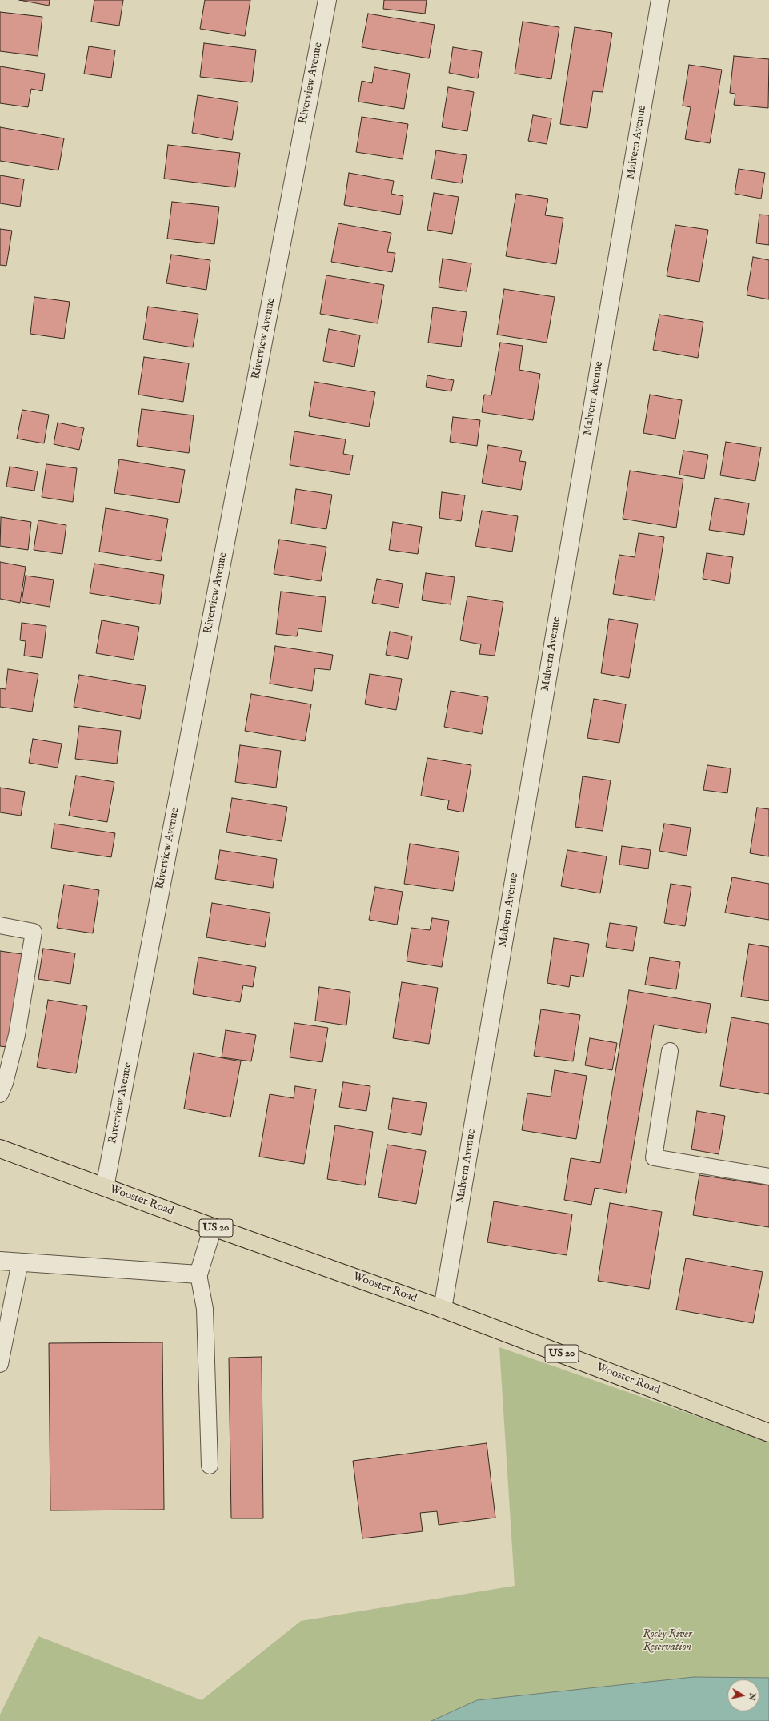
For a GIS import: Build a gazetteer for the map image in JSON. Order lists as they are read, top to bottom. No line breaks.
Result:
{"streets":{"main road":["Wooster Road","US 20"],"street":["Riverview Avenue","Malvern Avenue"]},"crossings":[["Riverview Avenue","Wooster Road"],["Malvern Avenue","Wooster Road"]],"parks":["Rocky River Reservation"],"north":"right"}
